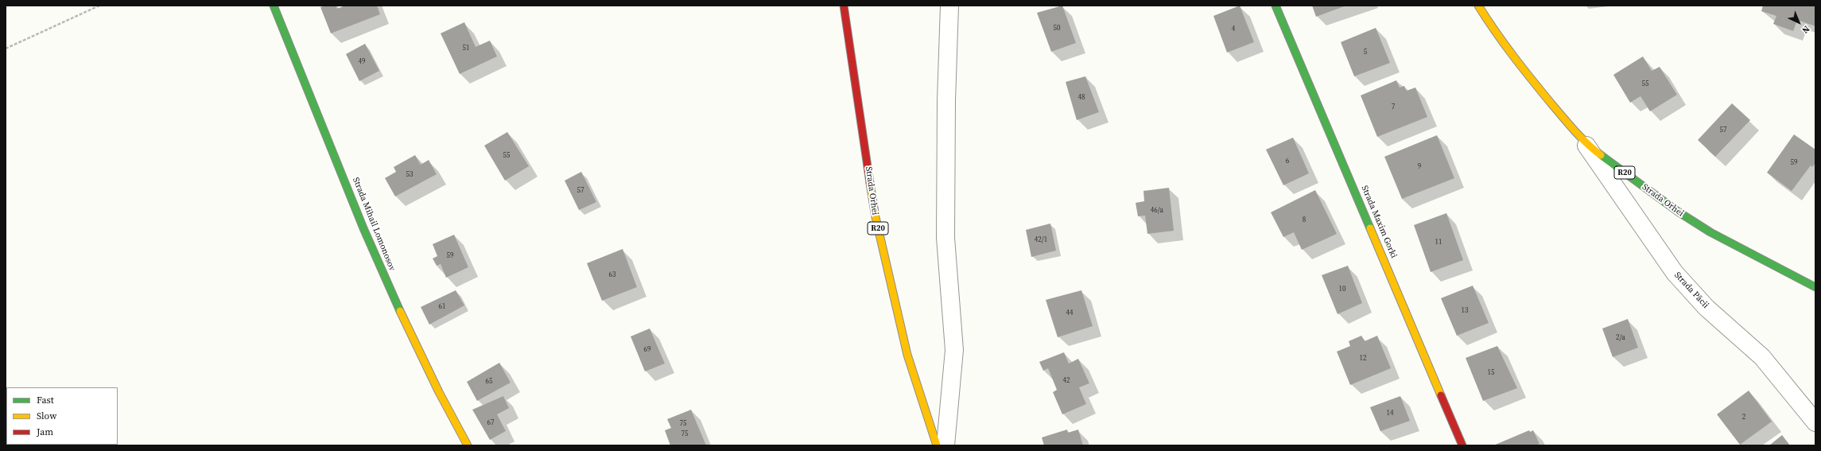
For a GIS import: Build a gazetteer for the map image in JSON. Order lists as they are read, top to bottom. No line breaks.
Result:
{"streets":{"main road":["R20","Strada Orhei","Strada Maxim Gorki","Strada Mihail Lomonosov"],"street":["Strada Păcii"]},"crossings":[["Strada Orhei","Strada Păcii"]],"house_numbers":["50","4","51","5","49","55","48","7","57","55","6","59","9","53","57","46/a","8","42/1","11","59","63","10","61","13","44","2/a","69","12","15","42","65","14","2","67","75","75"],"legend":["Fast","Slow","Jam"],"north":"bottom right"}
